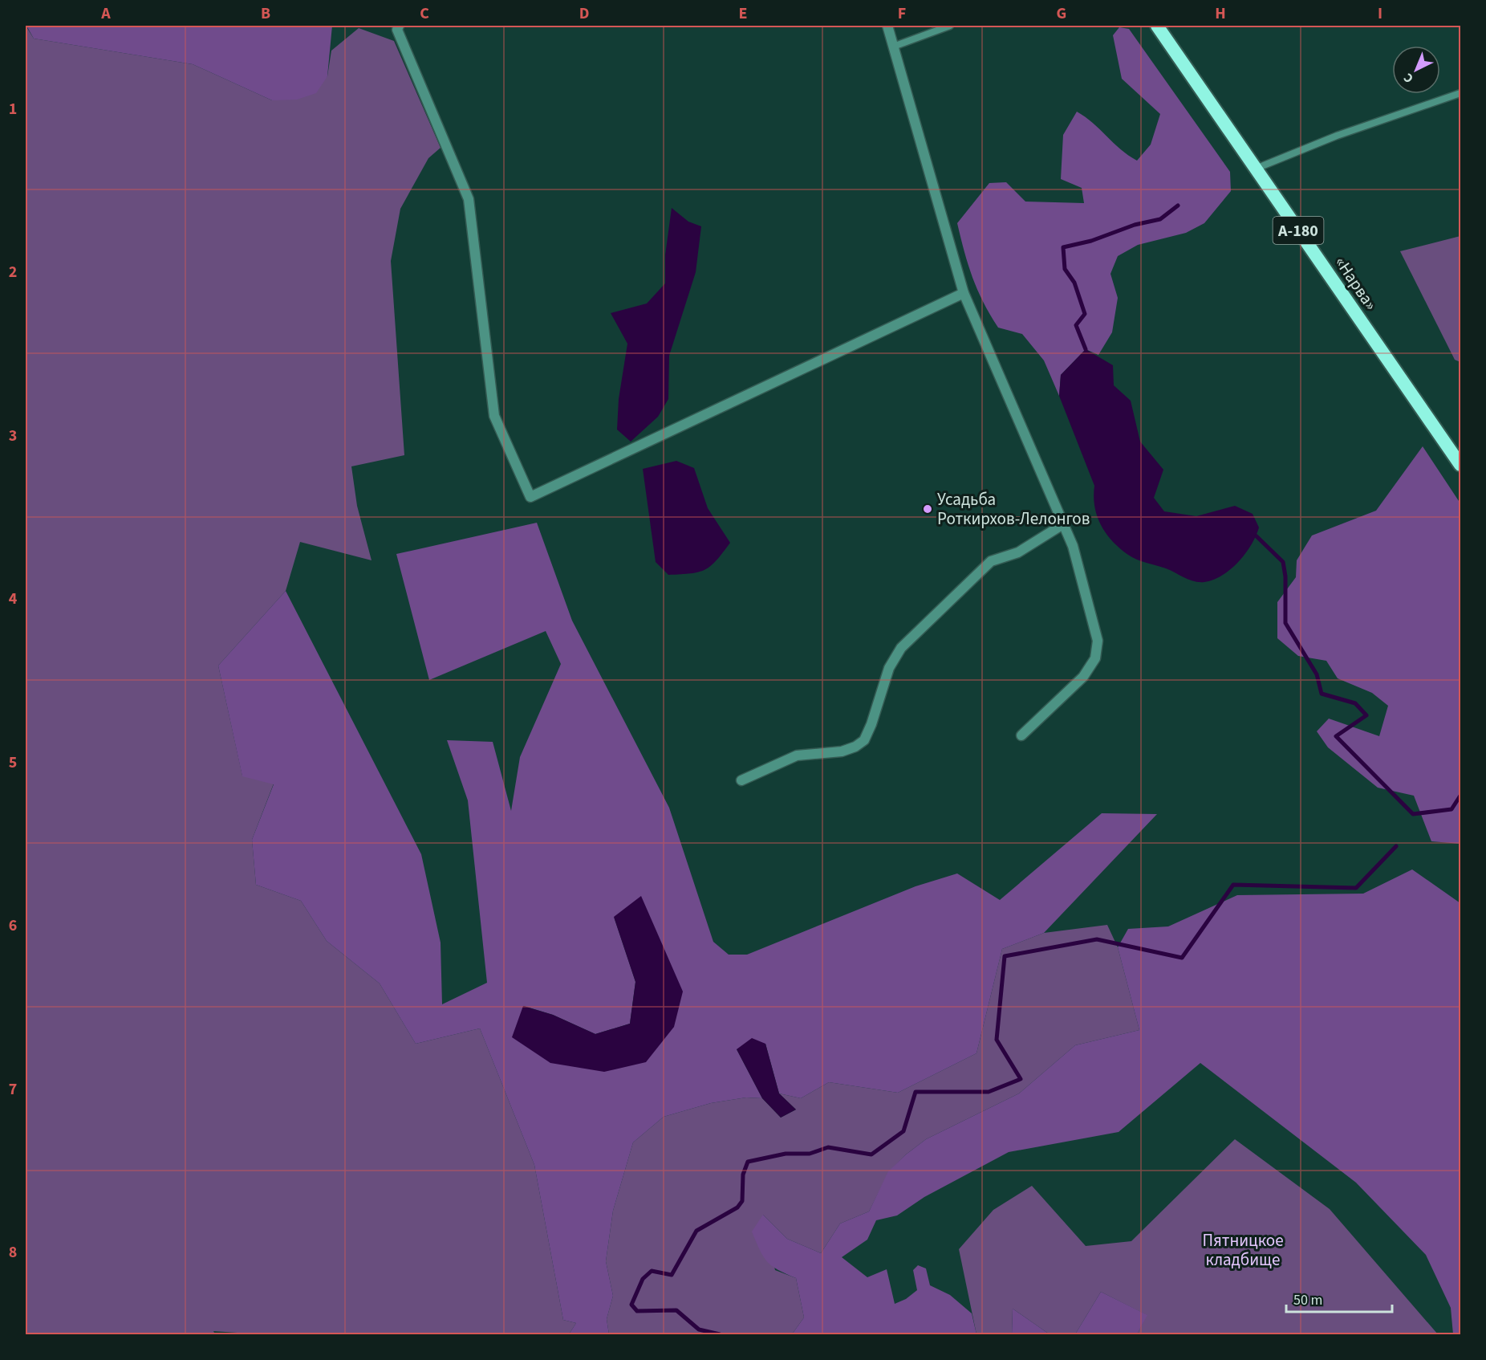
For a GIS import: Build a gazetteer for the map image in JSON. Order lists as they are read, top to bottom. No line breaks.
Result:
{"streets":{"highway":["А-180","«Нарва»"]},"parks":["Пятницкое кладбище"],"places":["Усадьба Роткирхов-Лелонгов"],"scale_bar":"50 m","north":"bottom left","grid":{"columns":["A","B","C","D","E","F","G","H","I"],"rows":["1","2","3","4","5","6","7","8"]}}
